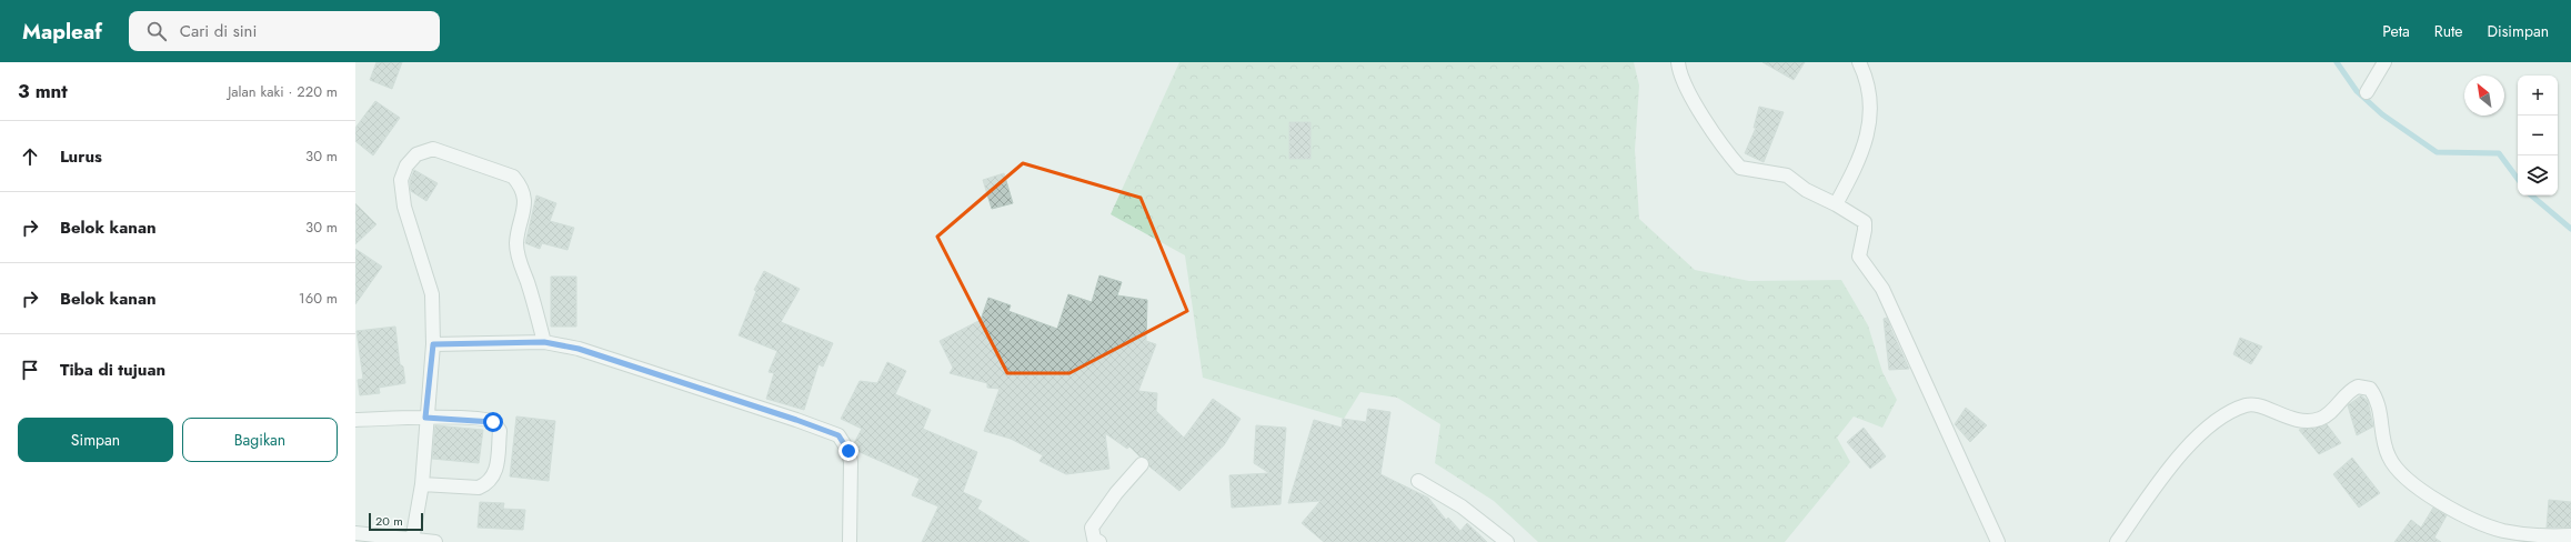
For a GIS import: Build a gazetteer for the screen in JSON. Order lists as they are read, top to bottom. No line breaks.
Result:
{"scale_bar":"20 m","north":"top left","page":{"header":"Mapleaf","search":"Cari di sini","nav":["Peta","Rute","Disimpan"],"heading":["3 mnt","Jalan kaki · 220 m"],"map_buttons":["+","−"],"list":[["Lurus","30 m"],["Belok kanan","30 m"],["Belok kanan","160 m"],"Tiba di tujuan"],"buttons":["Simpan","Bagikan"],"scale":"20 m"}}
